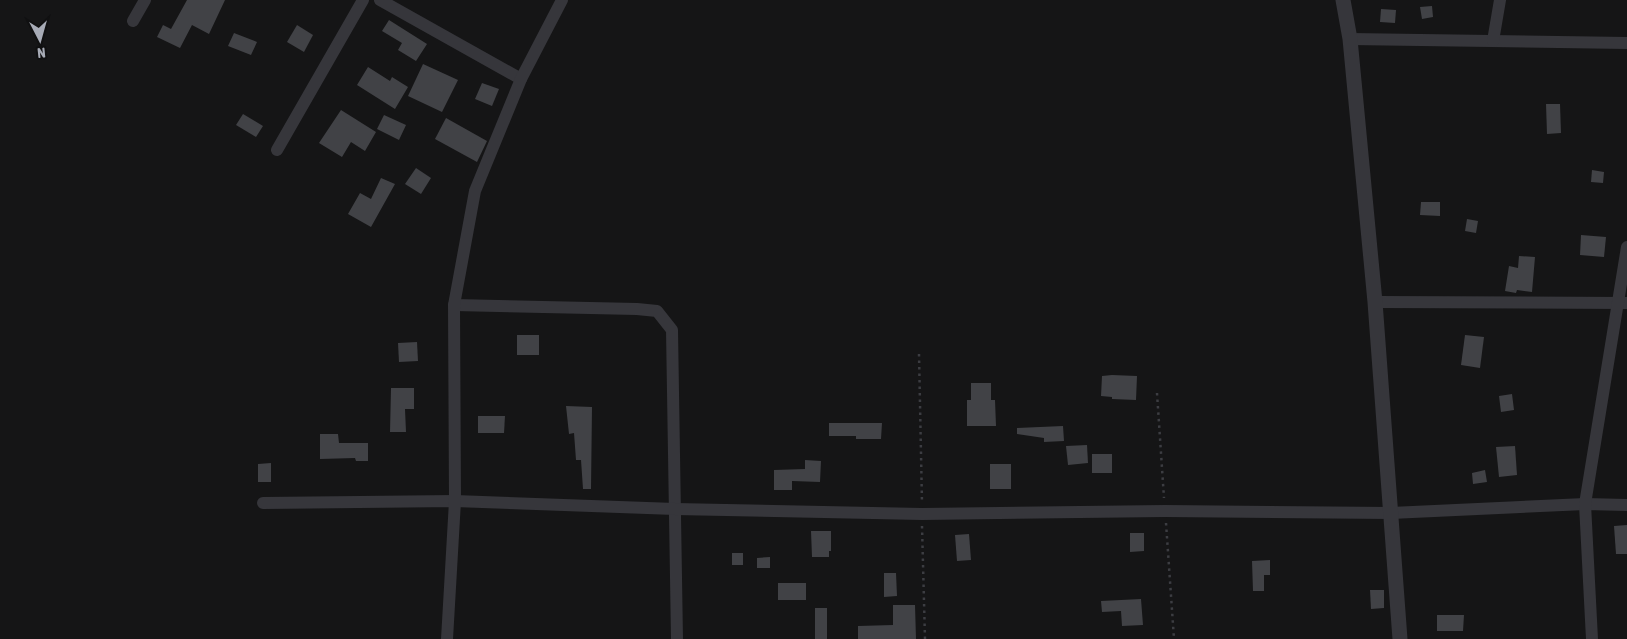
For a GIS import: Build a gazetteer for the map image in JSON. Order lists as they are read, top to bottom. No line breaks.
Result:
{"north":"bottom"}
